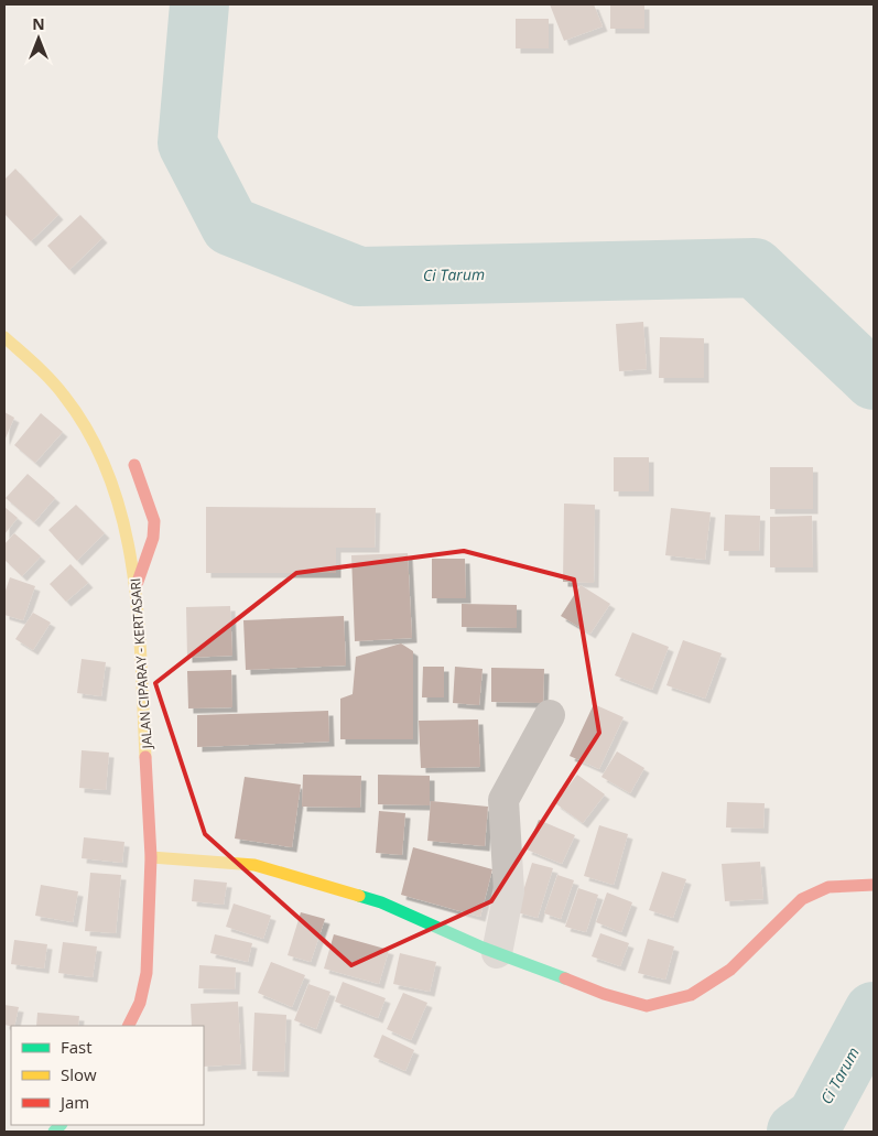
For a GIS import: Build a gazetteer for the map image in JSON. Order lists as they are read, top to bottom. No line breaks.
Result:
{"streets":{"street":["JALAN CIPARAY - KERTASARI"]},"water":["Ci Tarum"],"legend":["Fast","Slow","Jam"],"north":"top"}
